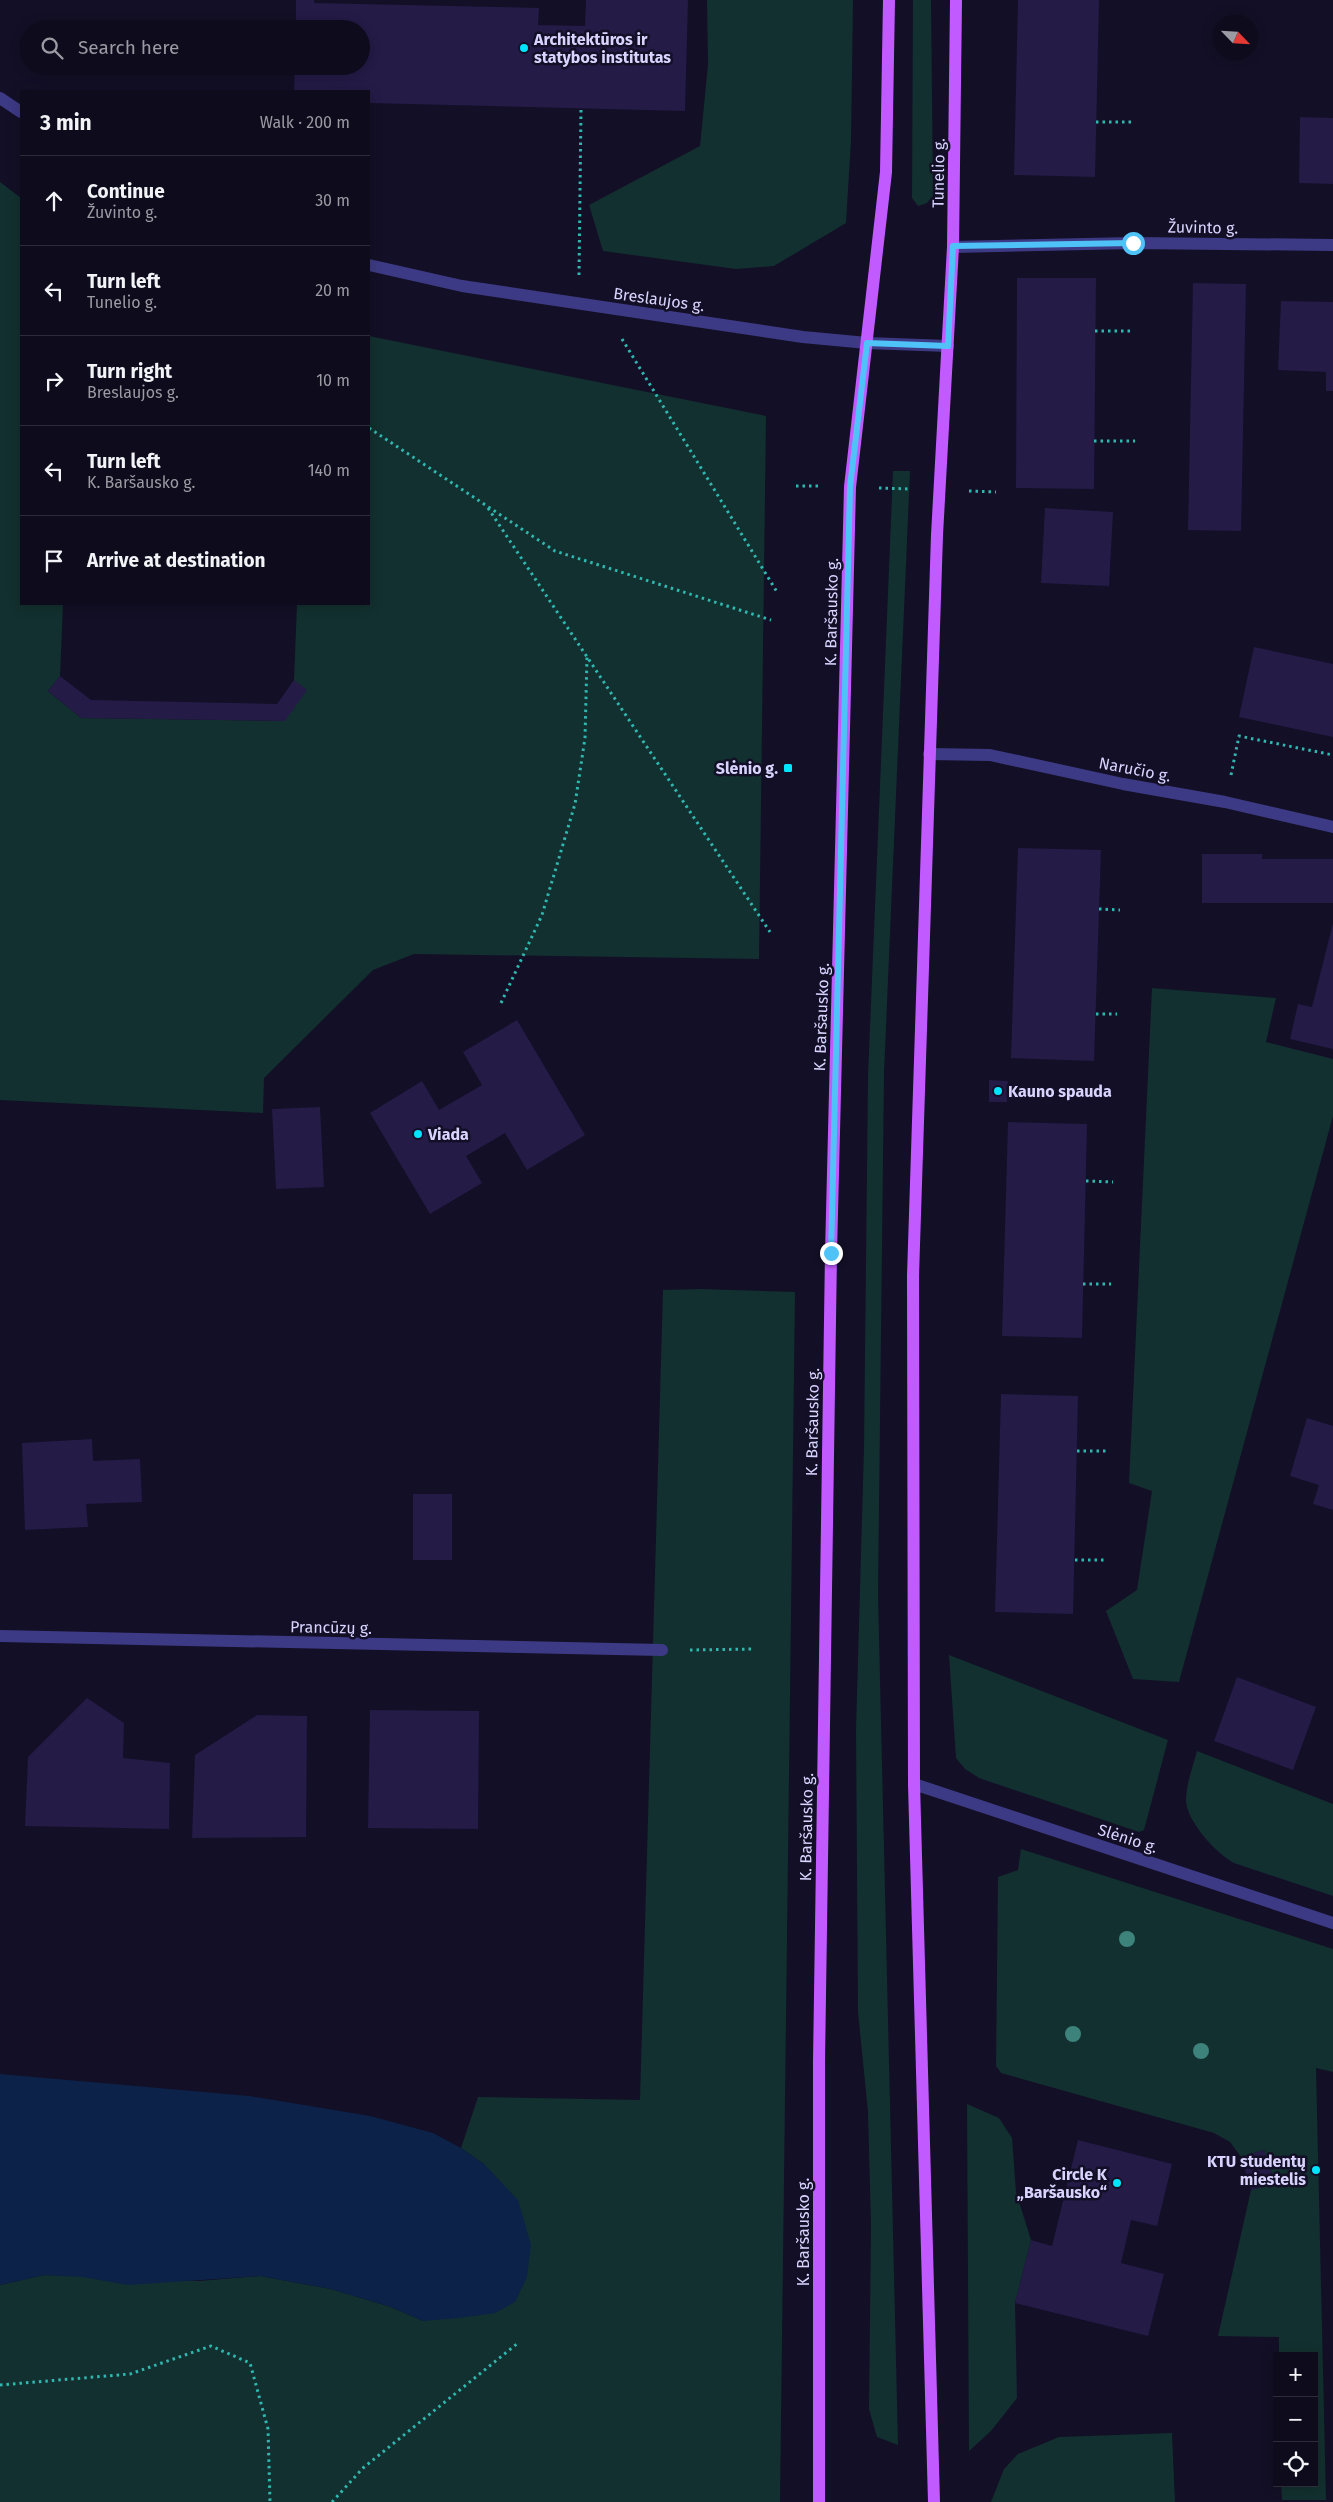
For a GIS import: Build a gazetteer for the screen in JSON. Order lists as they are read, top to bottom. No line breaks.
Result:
{"streets":{"main road":["Tunelio g.","K. Baršausko g."],"street":["Žuvinto g.","Breslaujos g.","Naručio g.","Prancūzų g.","Slėnio g."]},"crossings":[["Tunelio g.","Žuvinto g."],["Tunelio g.","Breslaujos g."],["Breslaujos g.","K. Baršausko g."]],"places":{"other":["Architektūros ir statybos institutas","Kauno spauda","Viada","KTU studentų miestelis","Circle K „Baršausko“"],"transit":["Slėnio g."]},"north":"bottom right","page":{"search":"Search here","heading":["3 min","Walk · 200 m"],"list":[["Continue","Žuvinto g.","30 m"],["Turn left","Tunelio g.","20 m"],["Turn right","Breslaujos g.","10 m"],["Turn left","K. Baršausko g.","140 m"],"Arrive at destination"],"map_buttons":["+","−"]}}
